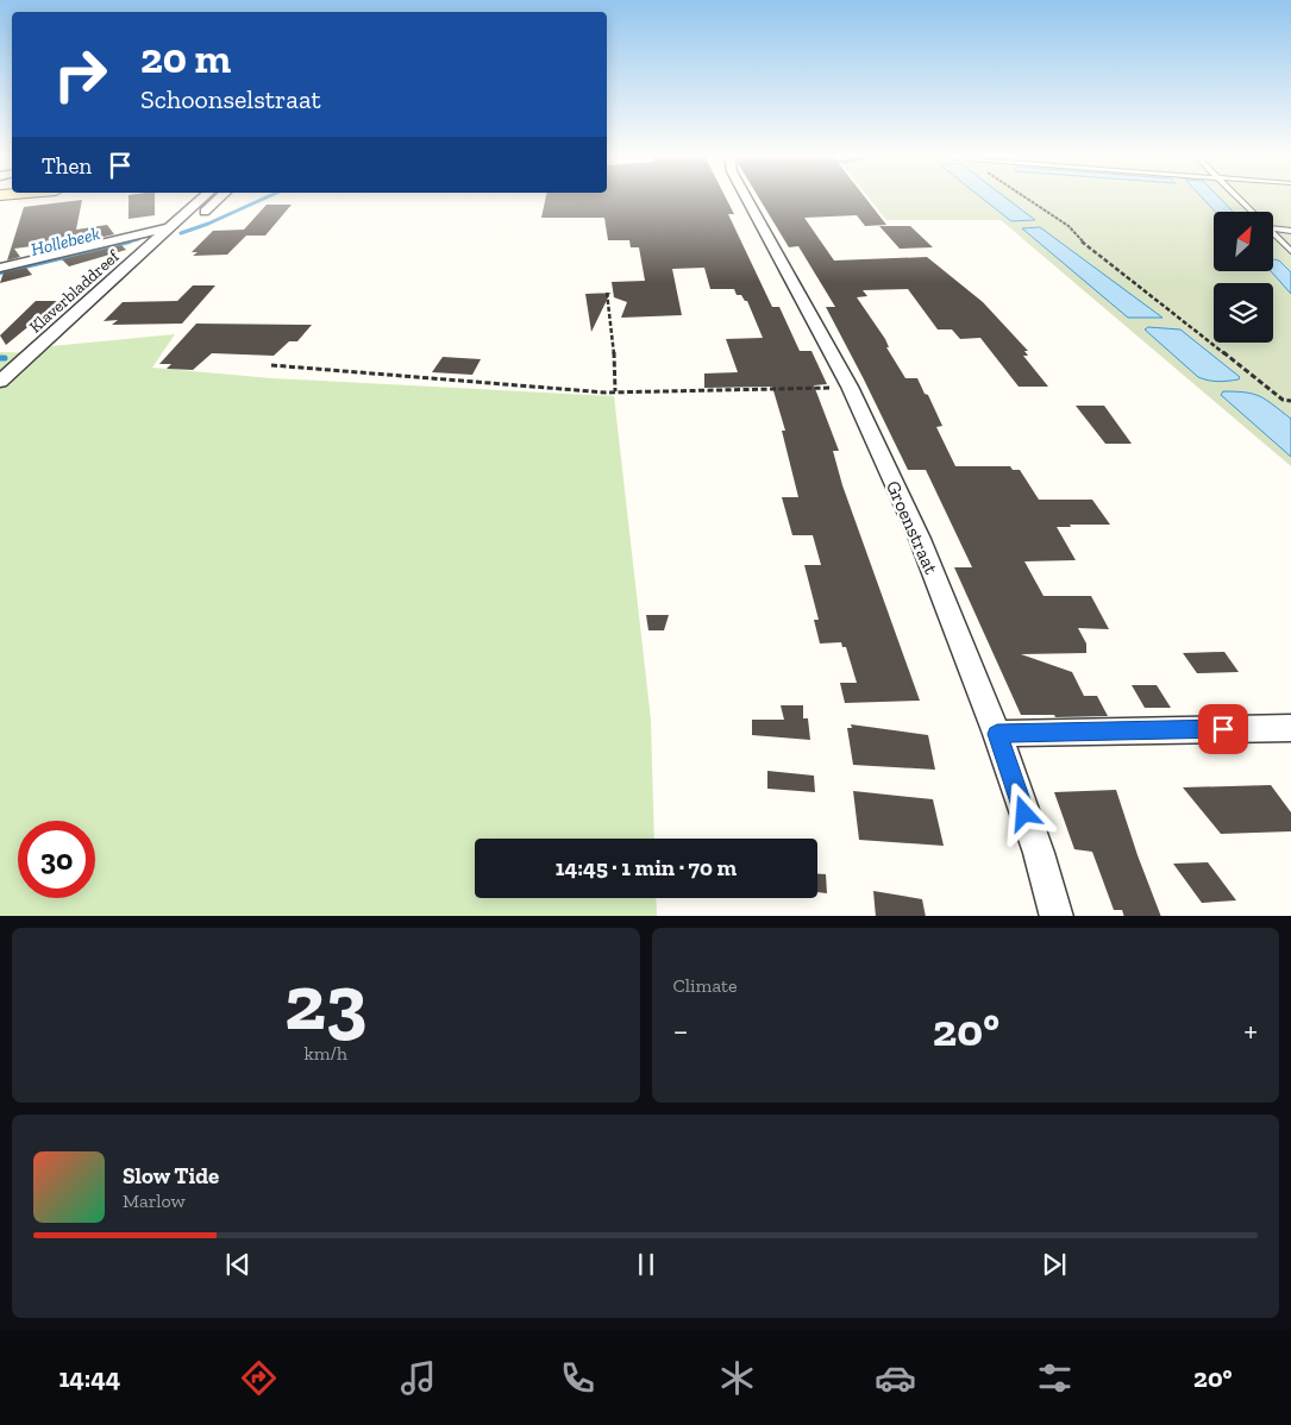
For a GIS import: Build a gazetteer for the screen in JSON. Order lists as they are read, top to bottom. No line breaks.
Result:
{"streets":{"street":["Klaverbladdreef","Groenstraat"]},"water":["Hollebeek"],"north":"top right","page":{"turn":["20 m","Schoonselstraat"],"then":"Then","limit":"30","trip":"14:45 · 1 min · 70 m","tile":[["23","km/h"],"Climate"],"heat":["−","20°","+"],"song":["Slow Tide","Marlow"],"tabs":["14:44","20°"]}}
